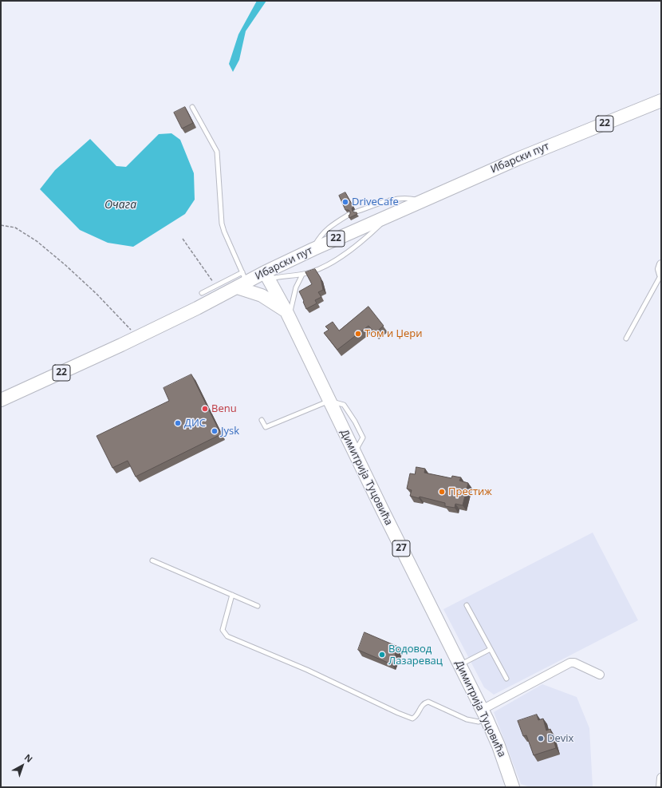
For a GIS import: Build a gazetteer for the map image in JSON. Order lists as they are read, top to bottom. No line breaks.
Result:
{"streets":{"main road":["22","Ибарски пут","Димитрија Туцовића","27"]},"crossings":[["Ибарски пут","Димитрија Туцовића"]],"water":["Очага"],"places":["DriveCafe","Том и Џери","Benu","ДИС","Jysk","Престиж","Водовод Лазаревац","Devix"],"north":"top right"}
